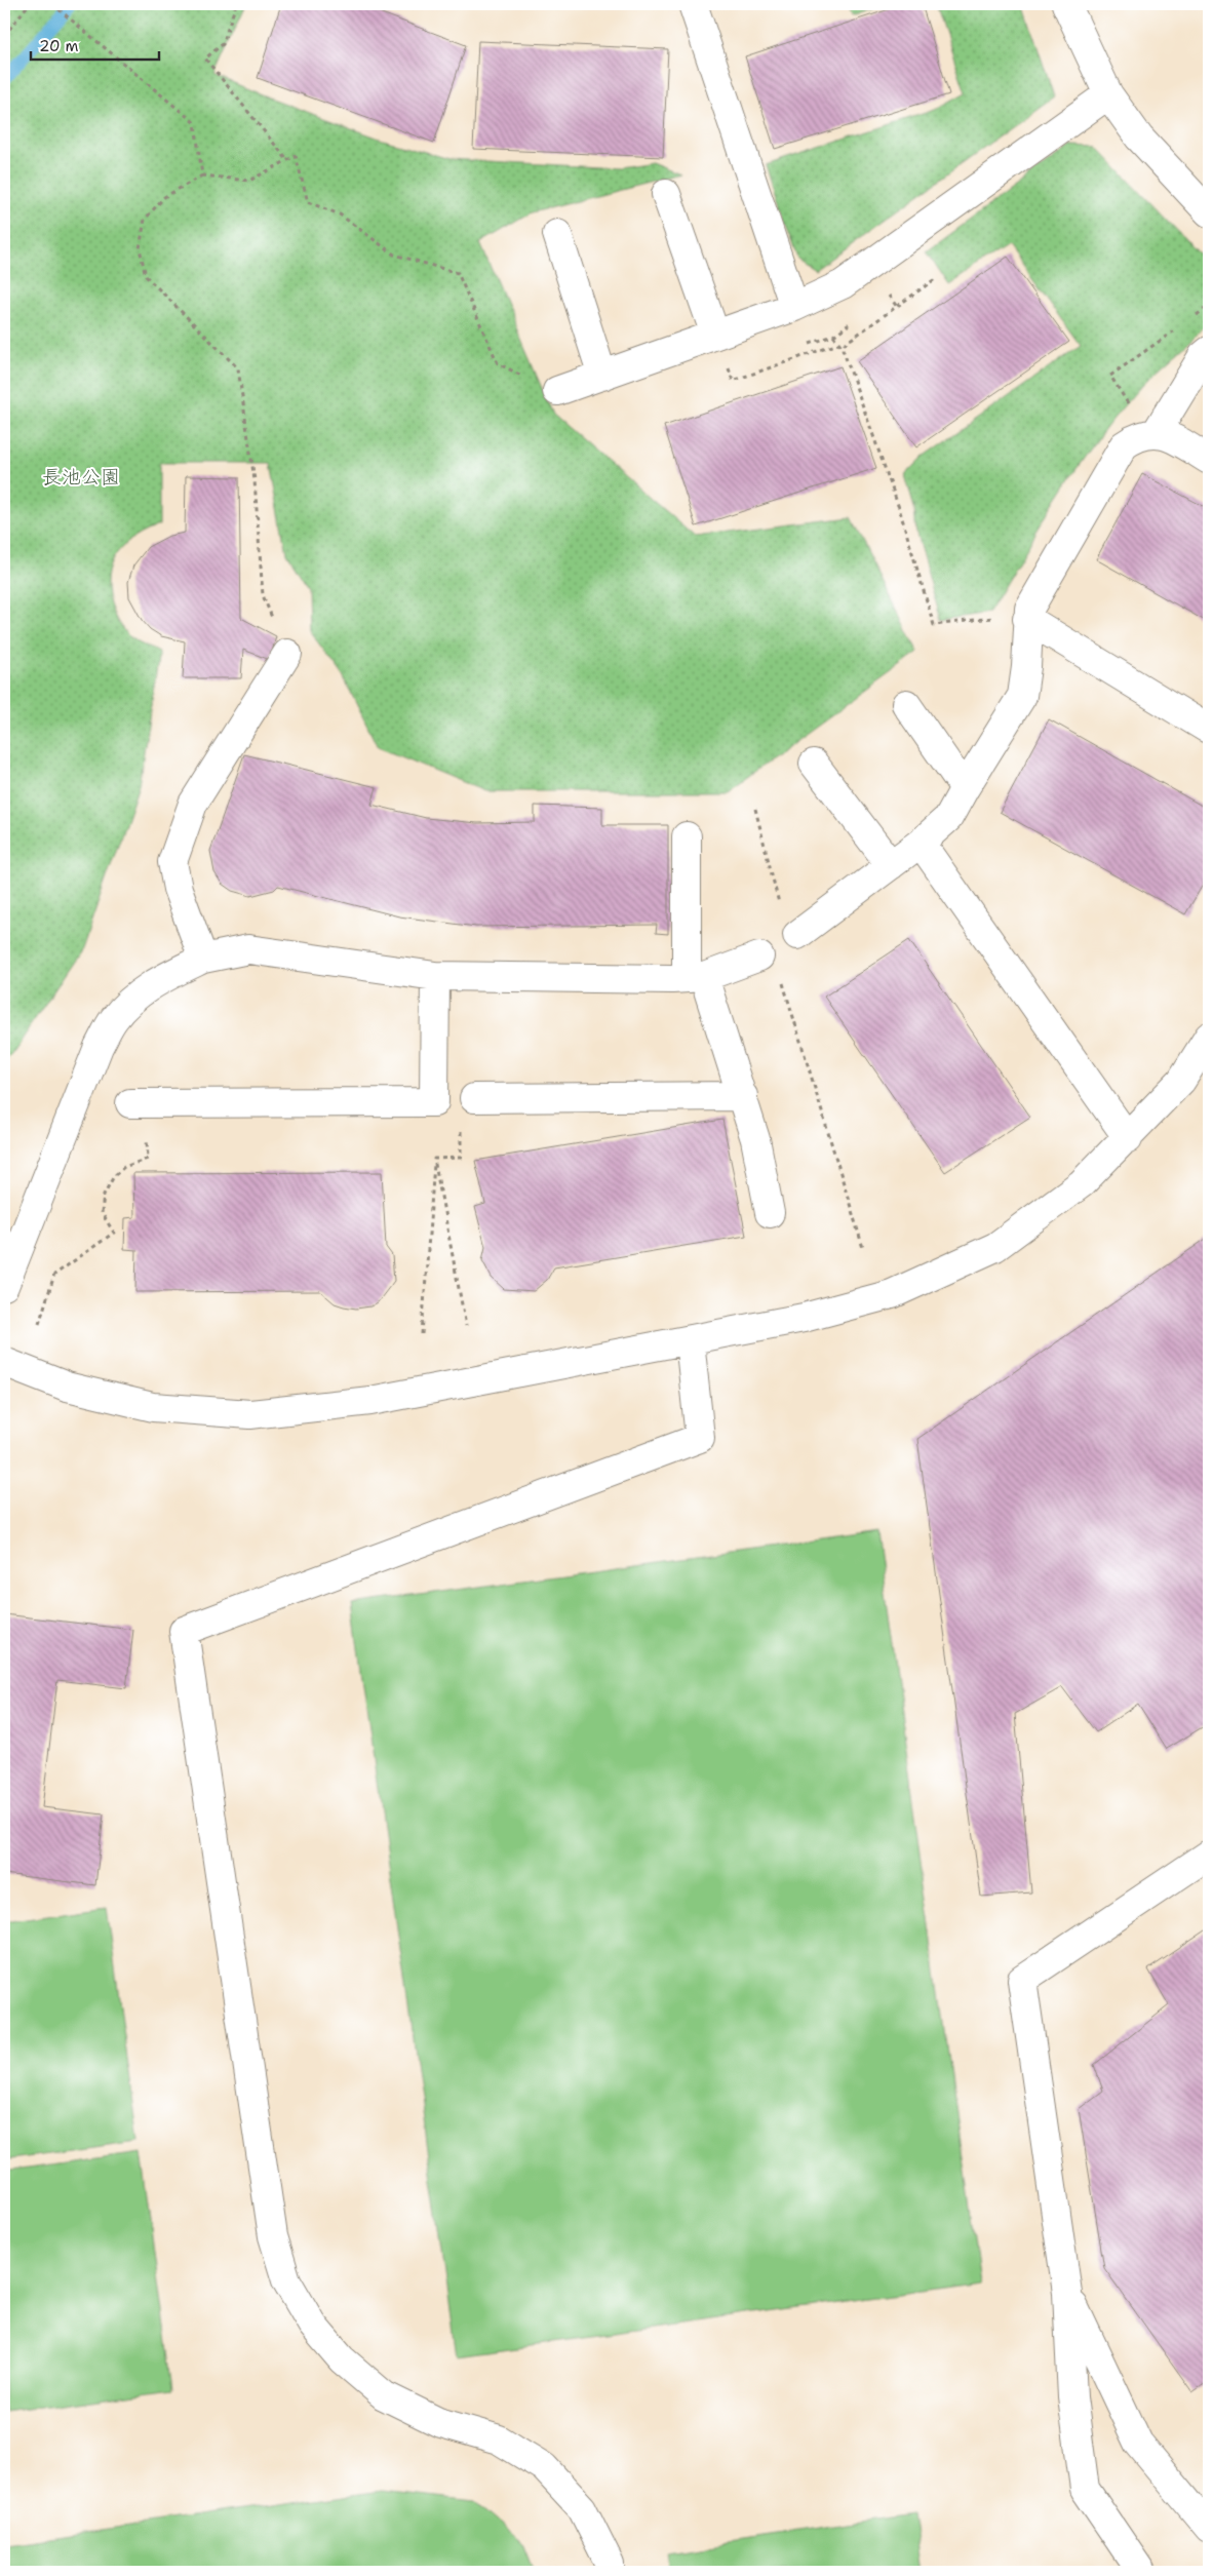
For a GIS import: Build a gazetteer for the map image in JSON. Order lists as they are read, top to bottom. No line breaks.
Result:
{"parks":["長池公園"],"scale_bar":"20 m"}
